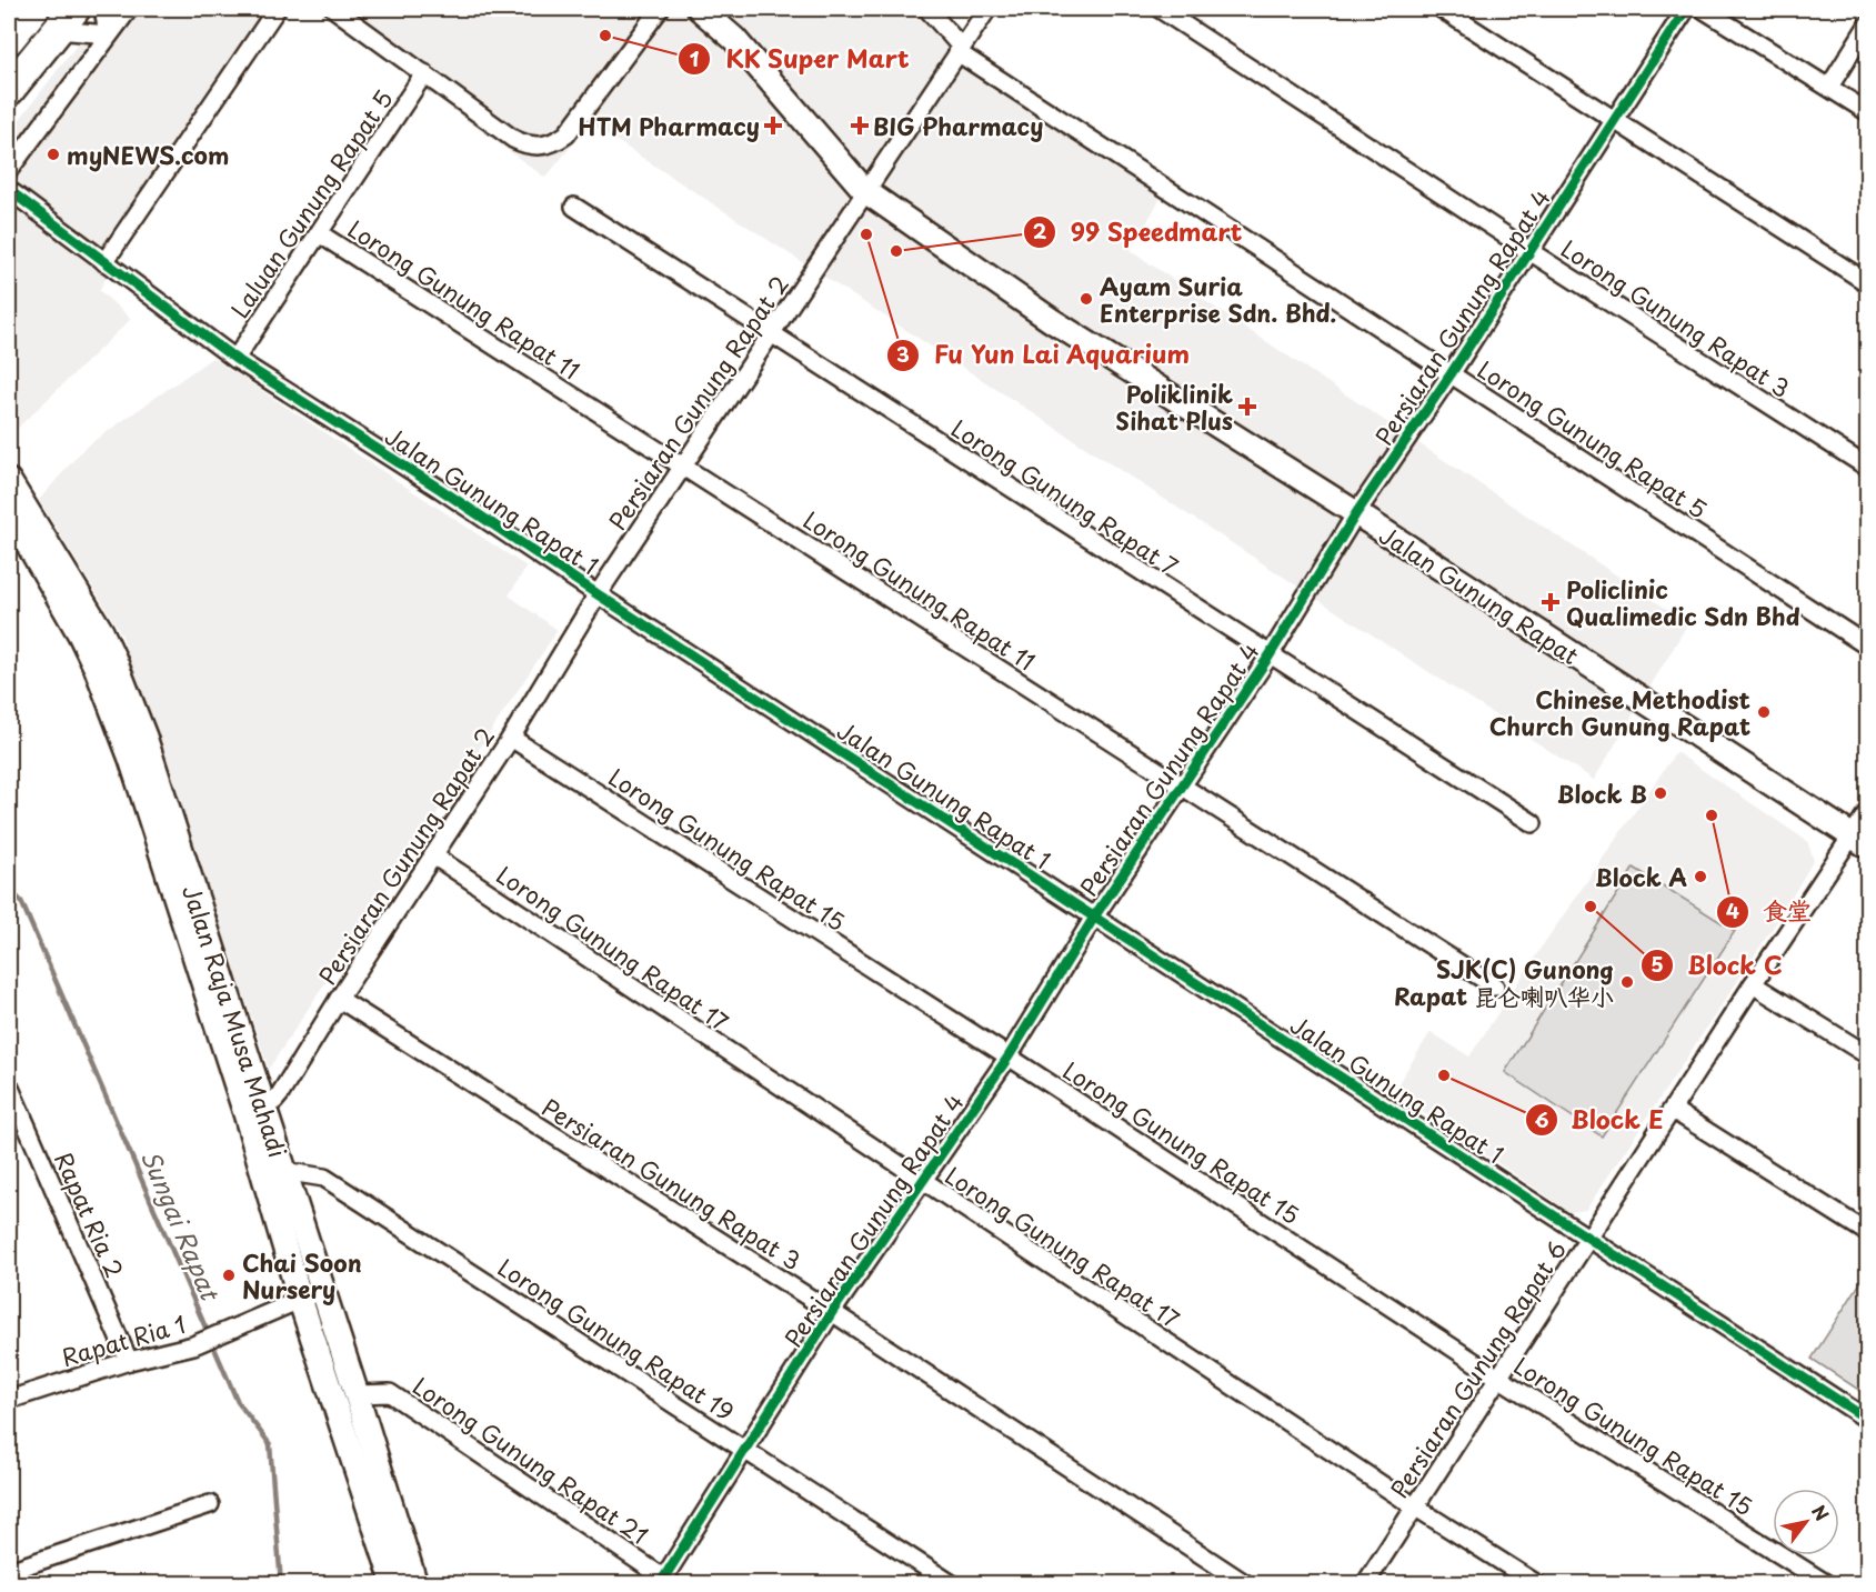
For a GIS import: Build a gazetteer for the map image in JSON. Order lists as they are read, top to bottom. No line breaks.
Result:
{"streets":{"main road":["Jalan Gunung Rapat","Jalan Raja Musa Mahadi"],"street":["Laluan Gunung Rapat 5","Lorong Gunung Rapat 11","Persiaran Gunung Rapat 4","Lorong Gunung Rapat 3","Persiaran Gunung Rapat 2","Lorong Gunung Rapat 5","Lorong Gunung Rapat 7","Jalan Gunung Rapat 1","Lorong Gunung Rapat 15","Lorong Gunung Rapat 17","Persiaran Gunung Rapat 3","Rapat Ria 2","Lorong Gunung Rapat 19","Rapat Ria 1","Persiaran Gunung Rapat 6","Lorong Gunung Rapat 21"]},"crossings":[["Laluan Gunung Rapat 5","Lorong Gunung Rapat 11"],["Laluan Gunung Rapat 5","Jalan Gunung Rapat 1"],["Lorong Gunung Rapat 11","Persiaran Gunung Rapat 4"],["Lorong Gunung Rapat 11","Persiaran Gunung Rapat 2"],["Persiaran Gunung Rapat 4","Lorong Gunung Rapat 3"],["Persiaran Gunung Rapat 4","Lorong Gunung Rapat 5"],["Persiaran Gunung Rapat 4","Lorong Gunung Rapat 7"],["Persiaran Gunung Rapat 4","Jalan Gunung Rapat 1"],["Persiaran Gunung Rapat 4","Jalan Gunung Rapat"],["Persiaran Gunung Rapat 4","Lorong Gunung Rapat 15"],["Persiaran Gunung Rapat 4","Lorong Gunung Rapat 17"],["Persiaran Gunung Rapat 4","Persiaran Gunung Rapat 3"],["Persiaran Gunung Rapat 4","Lorong Gunung Rapat 19"],["Persiaran Gunung Rapat 4","Lorong Gunung Rapat 21"],["Persiaran Gunung Rapat 2","Lorong Gunung Rapat 5"],["Persiaran Gunung Rapat 2","Lorong Gunung Rapat 7"],["Persiaran Gunung Rapat 2","Jalan Gunung Rapat 1"],["Persiaran Gunung Rapat 2","Jalan Gunung Rapat"],["Persiaran Gunung Rapat 2","Lorong Gunung Rapat 15"],["Persiaran Gunung Rapat 2","Lorong Gunung Rapat 17"],["Persiaran Gunung Rapat 2","Jalan Raja Musa Mahadi"],["Persiaran Gunung Rapat 2","Persiaran Gunung Rapat 3"],["Jalan Gunung Rapat 1","Persiaran Gunung Rapat 6"],["Jalan Gunung Rapat","Persiaran Gunung Rapat 6"],["Lorong Gunung Rapat 15","Persiaran Gunung Rapat 6"],["Lorong Gunung Rapat 17","Persiaran Gunung Rapat 6"],["Jalan Raja Musa Mahadi","Lorong Gunung Rapat 19"],["Jalan Raja Musa Mahadi","Rapat Ria 1"],["Jalan Raja Musa Mahadi","Lorong Gunung Rapat 21"],["Rapat Ria 2","Rapat Ria 1"]],"water":["Sungai Rapat"],"places":{"other":["KK Super Mart","myNEWS.com","Fu Yun Lai Aquarium","99 Speedmart","Ayam Suria Enterprise Sdn. Bhd.","Chinese Methodist Church Gunung Rapat","Block B","食堂","Block A","Block C","SJK(C) Gunong Rapat 昆仑喇叭华小","Block E","Chai Soon Nursery"],"health":["HTM Pharmacy","BIG Pharmacy","Poliklinik Sihat Plus","Policlinic Qualimedic Sdn Bhd"]},"north":"top right"}
